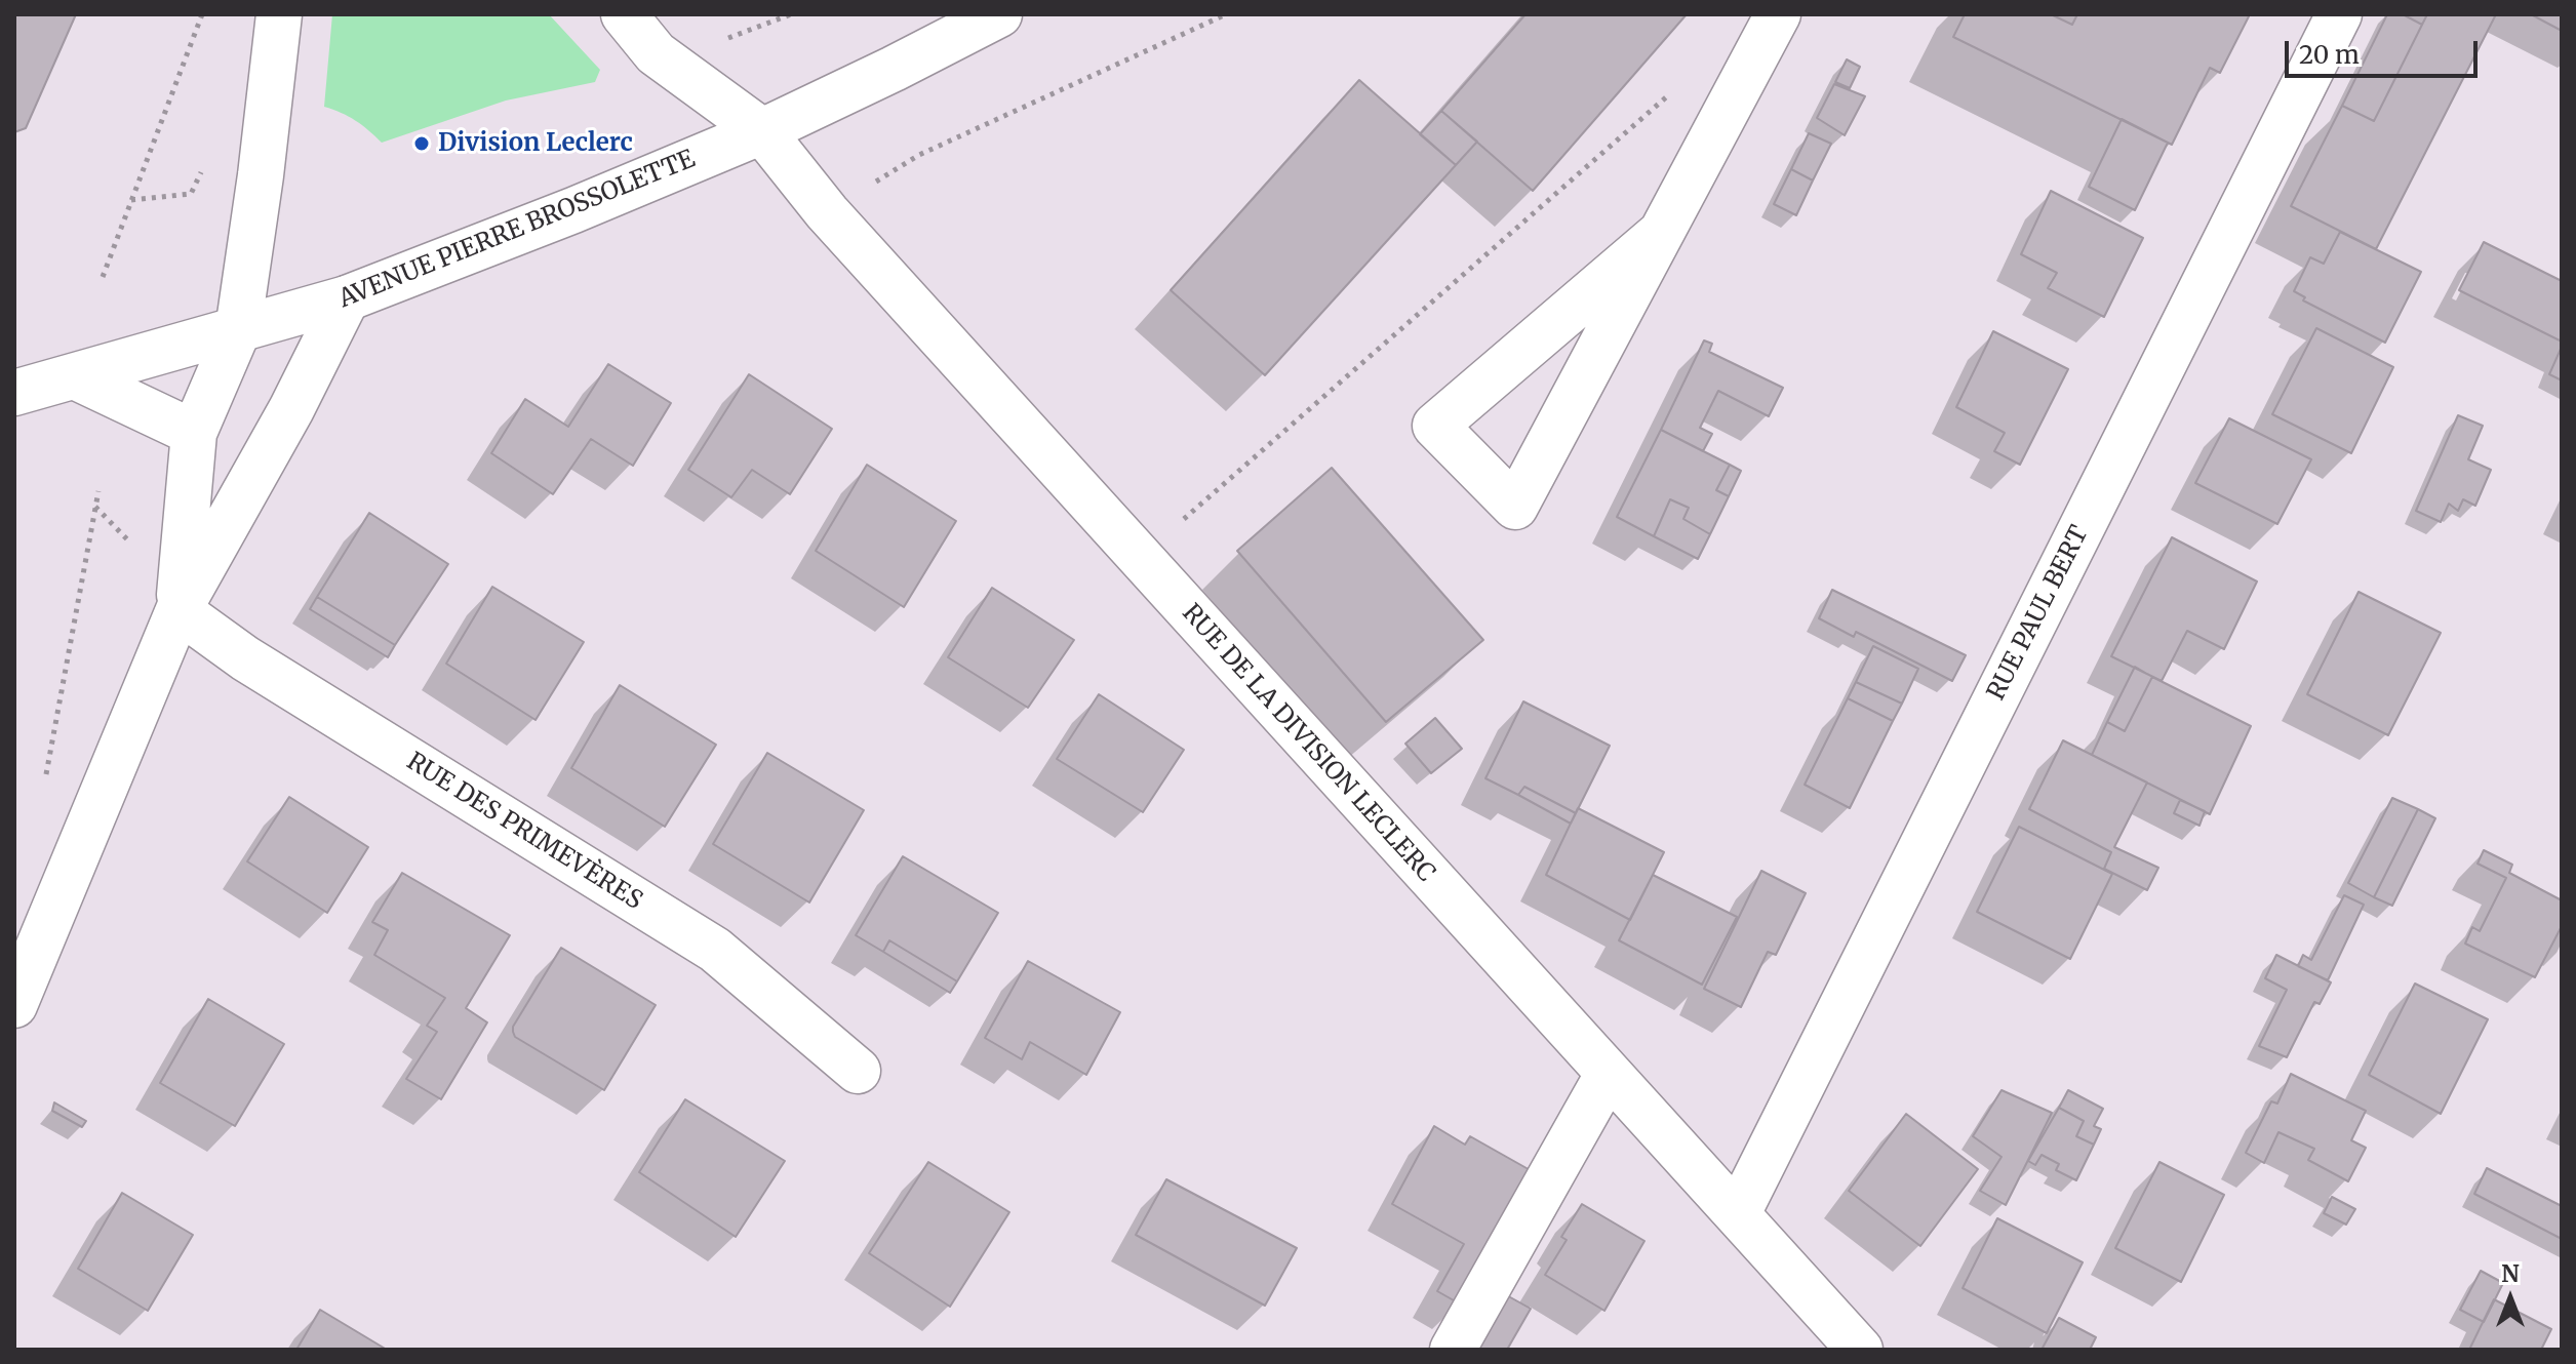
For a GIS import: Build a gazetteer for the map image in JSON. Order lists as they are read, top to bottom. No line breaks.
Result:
{"streets":{"street":["AVENUE PIERRE BROSSOLETTE","RUE PAUL BERT","RUE DE LA DIVISION LECLERC","RUE DES PRIMEVÈRES"]},"crossings":[["AVENUE PIERRE BROSSOLETTE","RUE DE LA DIVISION LECLERC"],["RUE PAUL BERT","RUE DE LA DIVISION LECLERC"]],"places":["Division Leclerc"],"scale_bar":"20 m","north":"top"}
